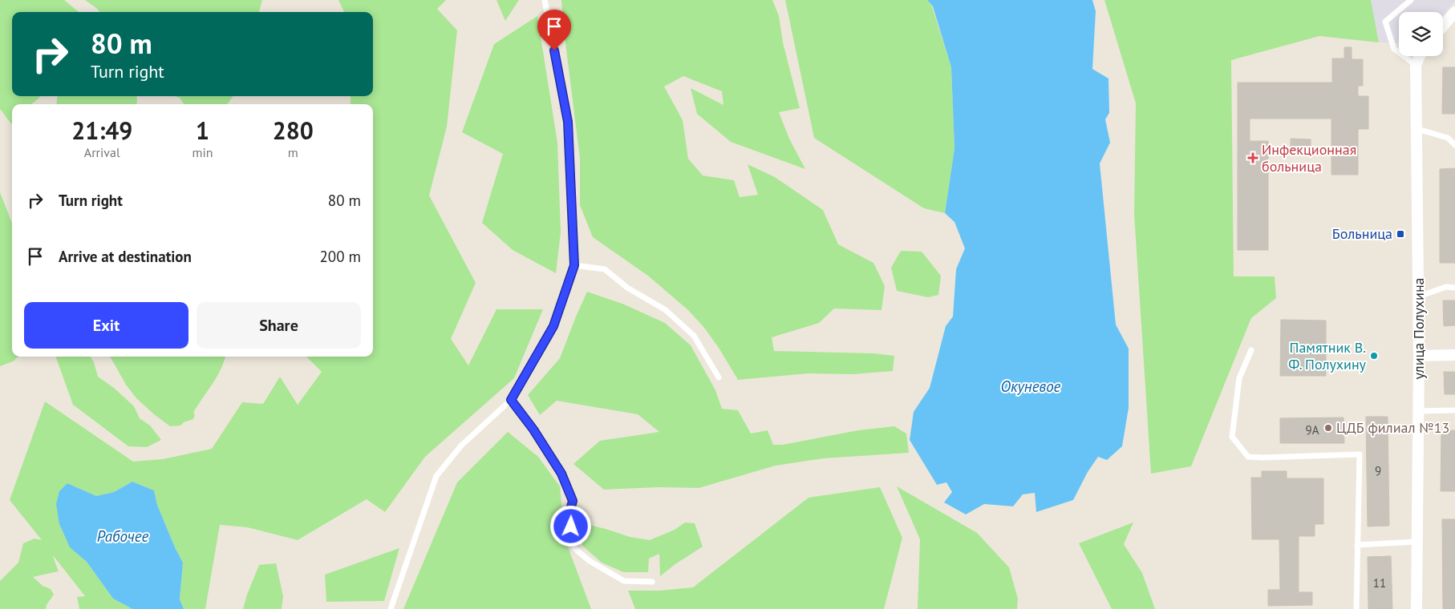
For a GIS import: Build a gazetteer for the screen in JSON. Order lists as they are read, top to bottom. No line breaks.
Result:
{"streets":{"street":["улица Полухина"]},"water":["Окуневое","Рабочее"],"places":{"health":["Инфекционная больница"],"transit":["Больница"],"other":["Памятник В. Ф. Полухину","ЦДБ филиал №13"]},"house_numbers":["9А","9","11"],"page":{"turn":["80 m","Turn right"],"eta":["21:49","Arrival","1","min","280","m"],"list":[{"name":"Turn right","value":"80 m"},{"name":"Arrive at destination","value":"200 m"}],"buttons":["Exit","Share"]}}
